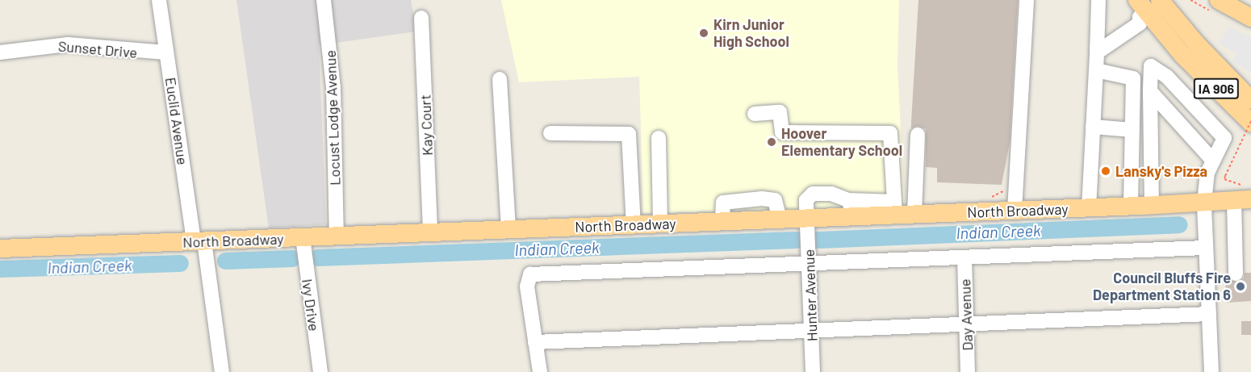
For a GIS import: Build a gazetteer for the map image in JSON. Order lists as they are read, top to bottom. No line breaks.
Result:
{"streets":{"main road":["IA 906","North Broadway"],"street":["Sunset Drive","Locust Lodge Avenue","Euclid Avenue","Kay Court","Hunter Avenue","Ivy Drive","Day Avenue"]},"crossings":[["Sunset Drive","Euclid Avenue"],["Locust Lodge Avenue","North Broadway"],["Euclid Avenue","North Broadway"],["Kay Court","North Broadway"],["North Broadway","Hunter Avenue"],["North Broadway","Ivy Drive"]],"water":["Indian Creek"],"places":["Kirn Junior High School","Hoover Elementary School","Lansky's Pizza","Council Bluffs Fire Department Station 6"]}
